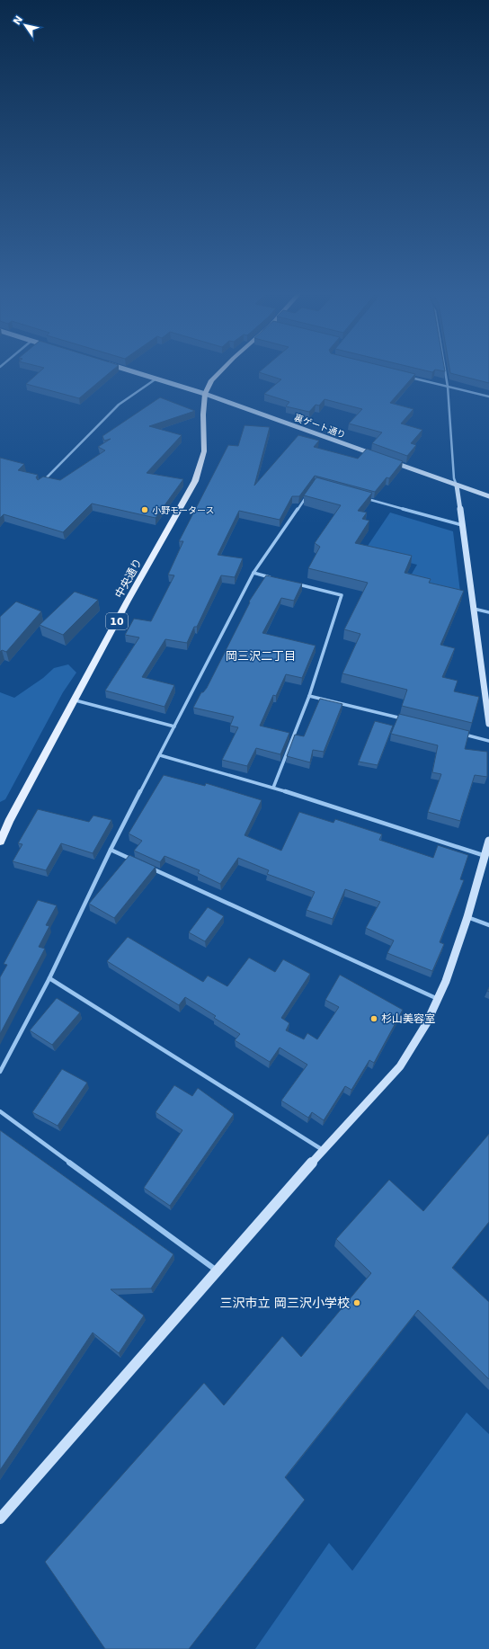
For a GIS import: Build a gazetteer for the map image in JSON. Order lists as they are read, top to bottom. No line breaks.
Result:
{"streets":{"main road":["中央通り","10"],"street":["裏ゲート通り"]},"crossings":[["裏ゲート通り","中央通り"],["裏ゲート通り","10"],["中央通り","10"]],"districts":["岡三沢二丁目"],"places":["小野モータース","杉山美容室","三沢市立 岡三沢小学校"],"north":"top left"}
